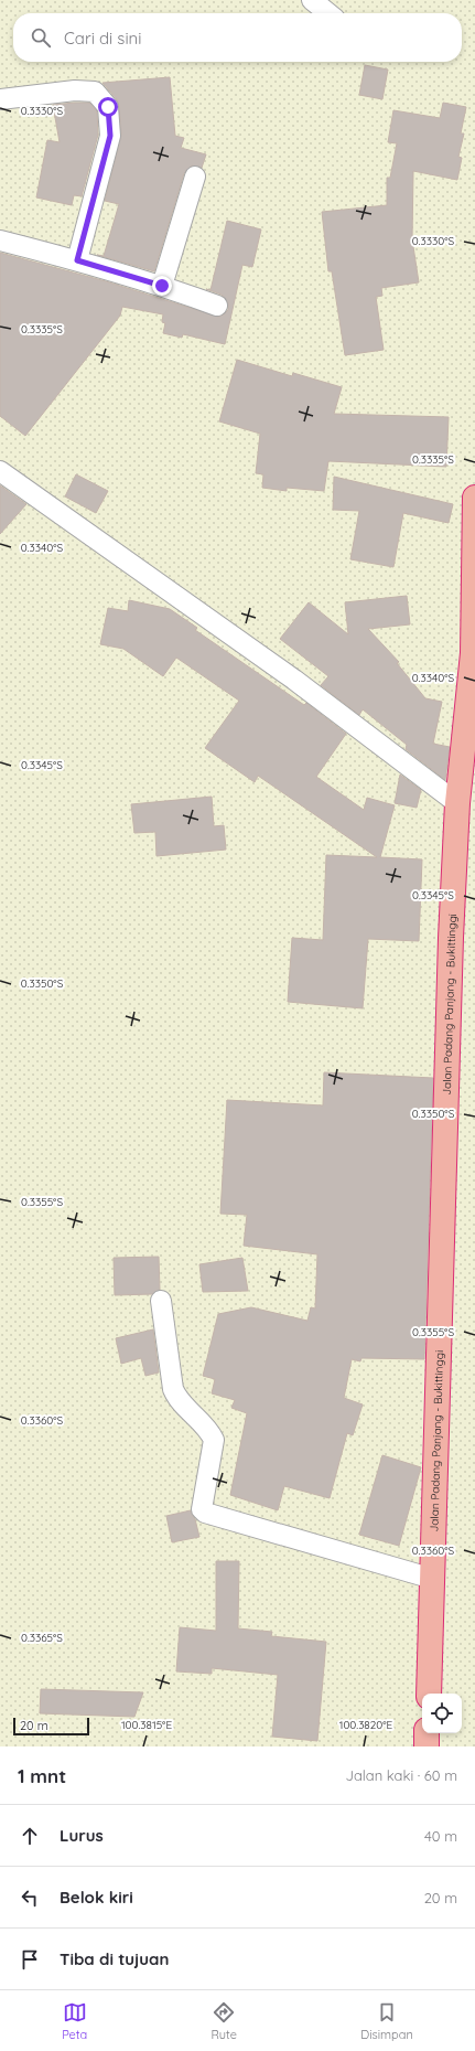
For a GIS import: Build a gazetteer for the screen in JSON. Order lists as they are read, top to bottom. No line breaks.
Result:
{"streets":{"highway":["Jalan Padang Panjang - Bukittinggi"]},"scale_bar":"20 m","page":{"search":"Cari di sini","scale":"20 m","heading":["1 mnt","Jalan kaki · 60 m"],"list":[["Lurus","40 m"],["Belok kiri","20 m"],"Tiba di tujuan"],"nav":["Peta","Rute","Disimpan"]},"coordinates":["0.3330°S","0.3335°S","0.3340°S","0.3345°S","0.3350°S","0.3355°S","0.3360°S","0.3365°S","100.3815°E","100.3820°E"]}
